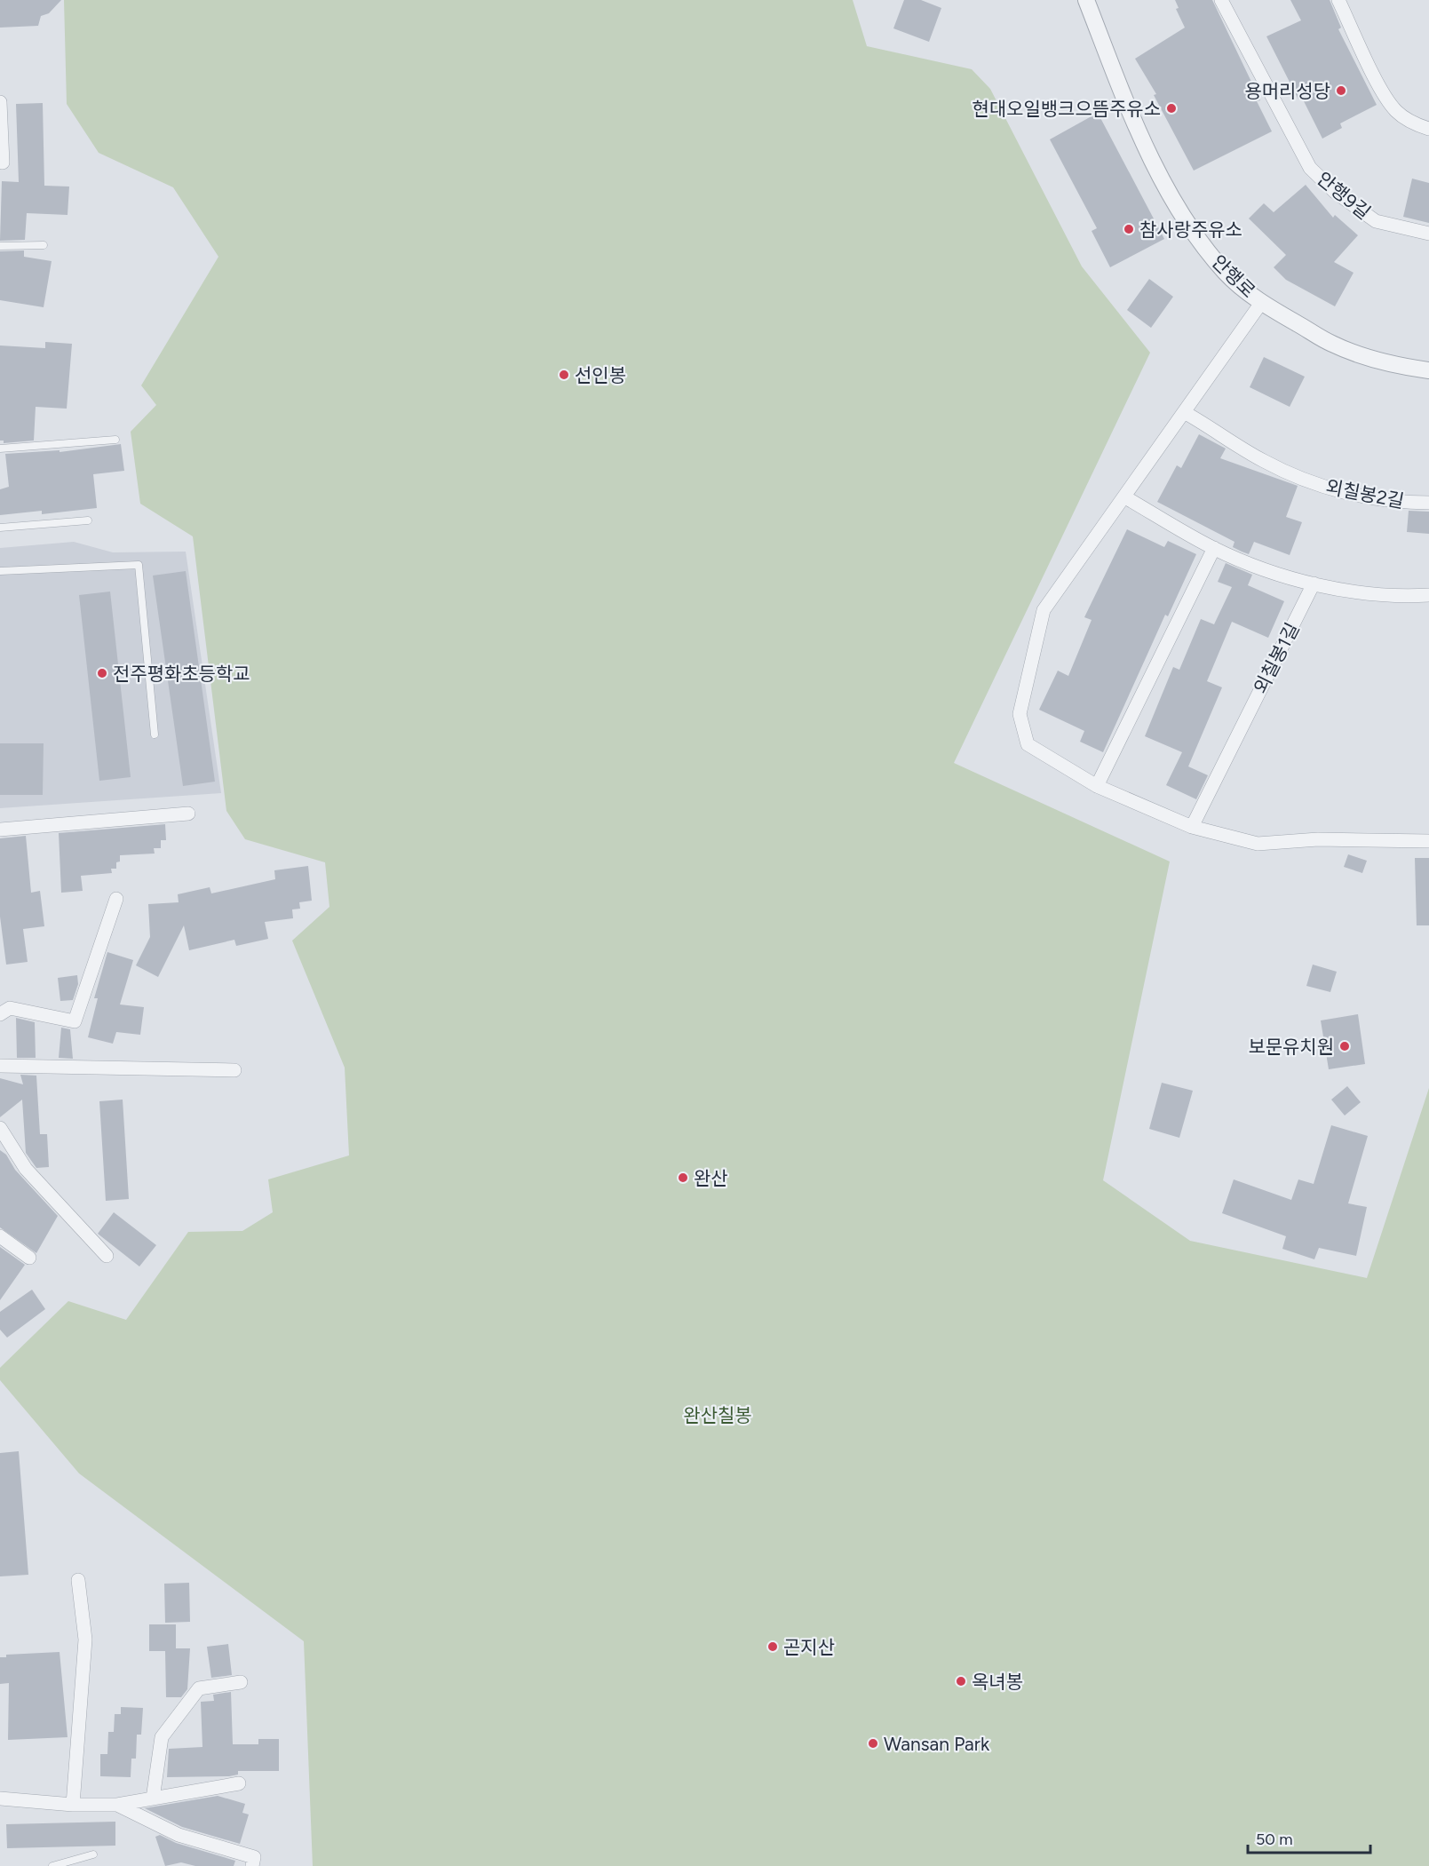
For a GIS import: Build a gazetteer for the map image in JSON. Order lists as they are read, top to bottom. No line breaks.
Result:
{"streets":{"street":["안행9길","안행로","외칠봉2길","외칠봉1길"]},"parks":["완산칠봉"],"places":["용머리성당","현대오일뱅크으뜸주유소","참사랑주유소","선인봉","전주평화초등학교","보문유치원","완산","곤지산","옥녀봉","Wansan Park"],"scale_bar":"50 m"}
